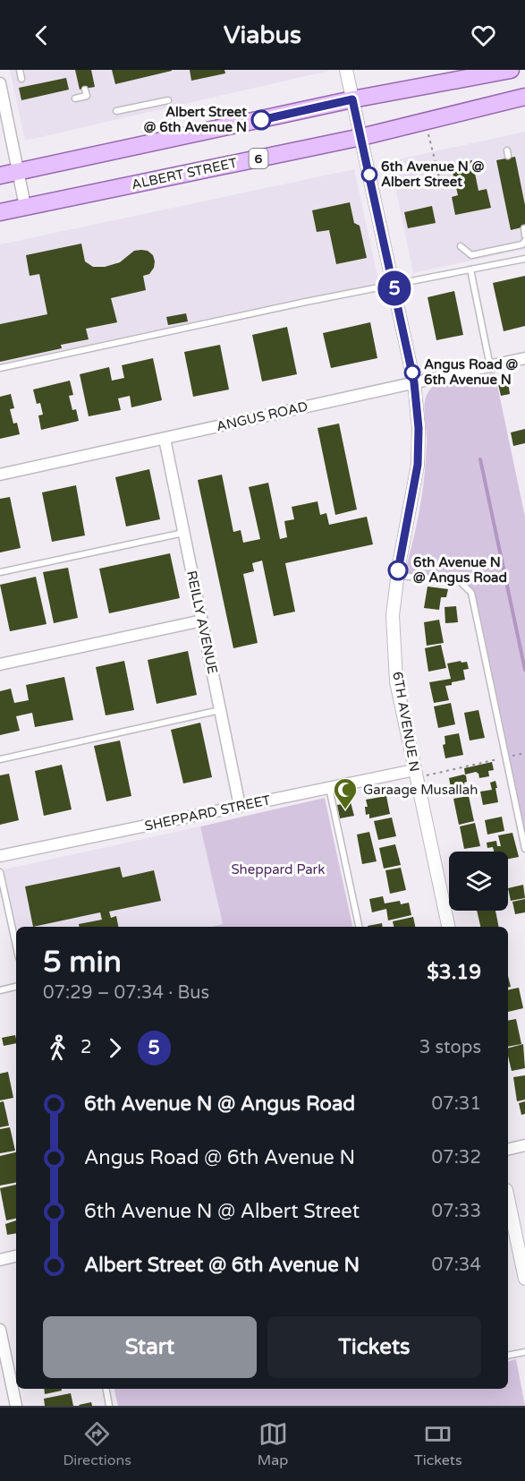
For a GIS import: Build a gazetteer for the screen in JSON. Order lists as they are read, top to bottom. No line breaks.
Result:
{"streets":{"main road":["6","ALBERT STREET"],"street":["ANGUS ROAD","REILLY AVENUE","6TH AVENUE N","SHEPPARD STREET"]},"crossings":[["ALBERT STREET","6TH AVENUE N"],["ANGUS ROAD","REILLY AVENUE"],["ANGUS ROAD","6TH AVENUE N"],["REILLY AVENUE","SHEPPARD STREET"],["6TH AVENUE N","SHEPPARD STREET"]],"parks":["Sheppard Park"],"places":{"other":["Albert Street @ 6th Avenue N","6th Avenue N @ Albert Street","Angus Road @ 6th Avenue N","6th Avenue N @ Angus Road"],"mosque":["Garaage Musallah"]},"lines":["bus line 5"],"page":{"header":"Viabus","on_map":"5","heading":["5 min","07:29 – 07:34 · Bus","$3.19"],"legs":["2","5","3 stops"],"list":[{"name":"6th Avenue N @ Angus Road","value":"07:31"},{"name":"Angus Road @ 6th Avenue N","value":"07:32"},{"name":"6th Avenue N @ Albert Street","value":"07:33"},{"name":"Albert Street @ 6th Avenue N","value":"07:34"}],"buttons":["Start","Tickets"],"tabs":["Directions","Map","Tickets"]}}
